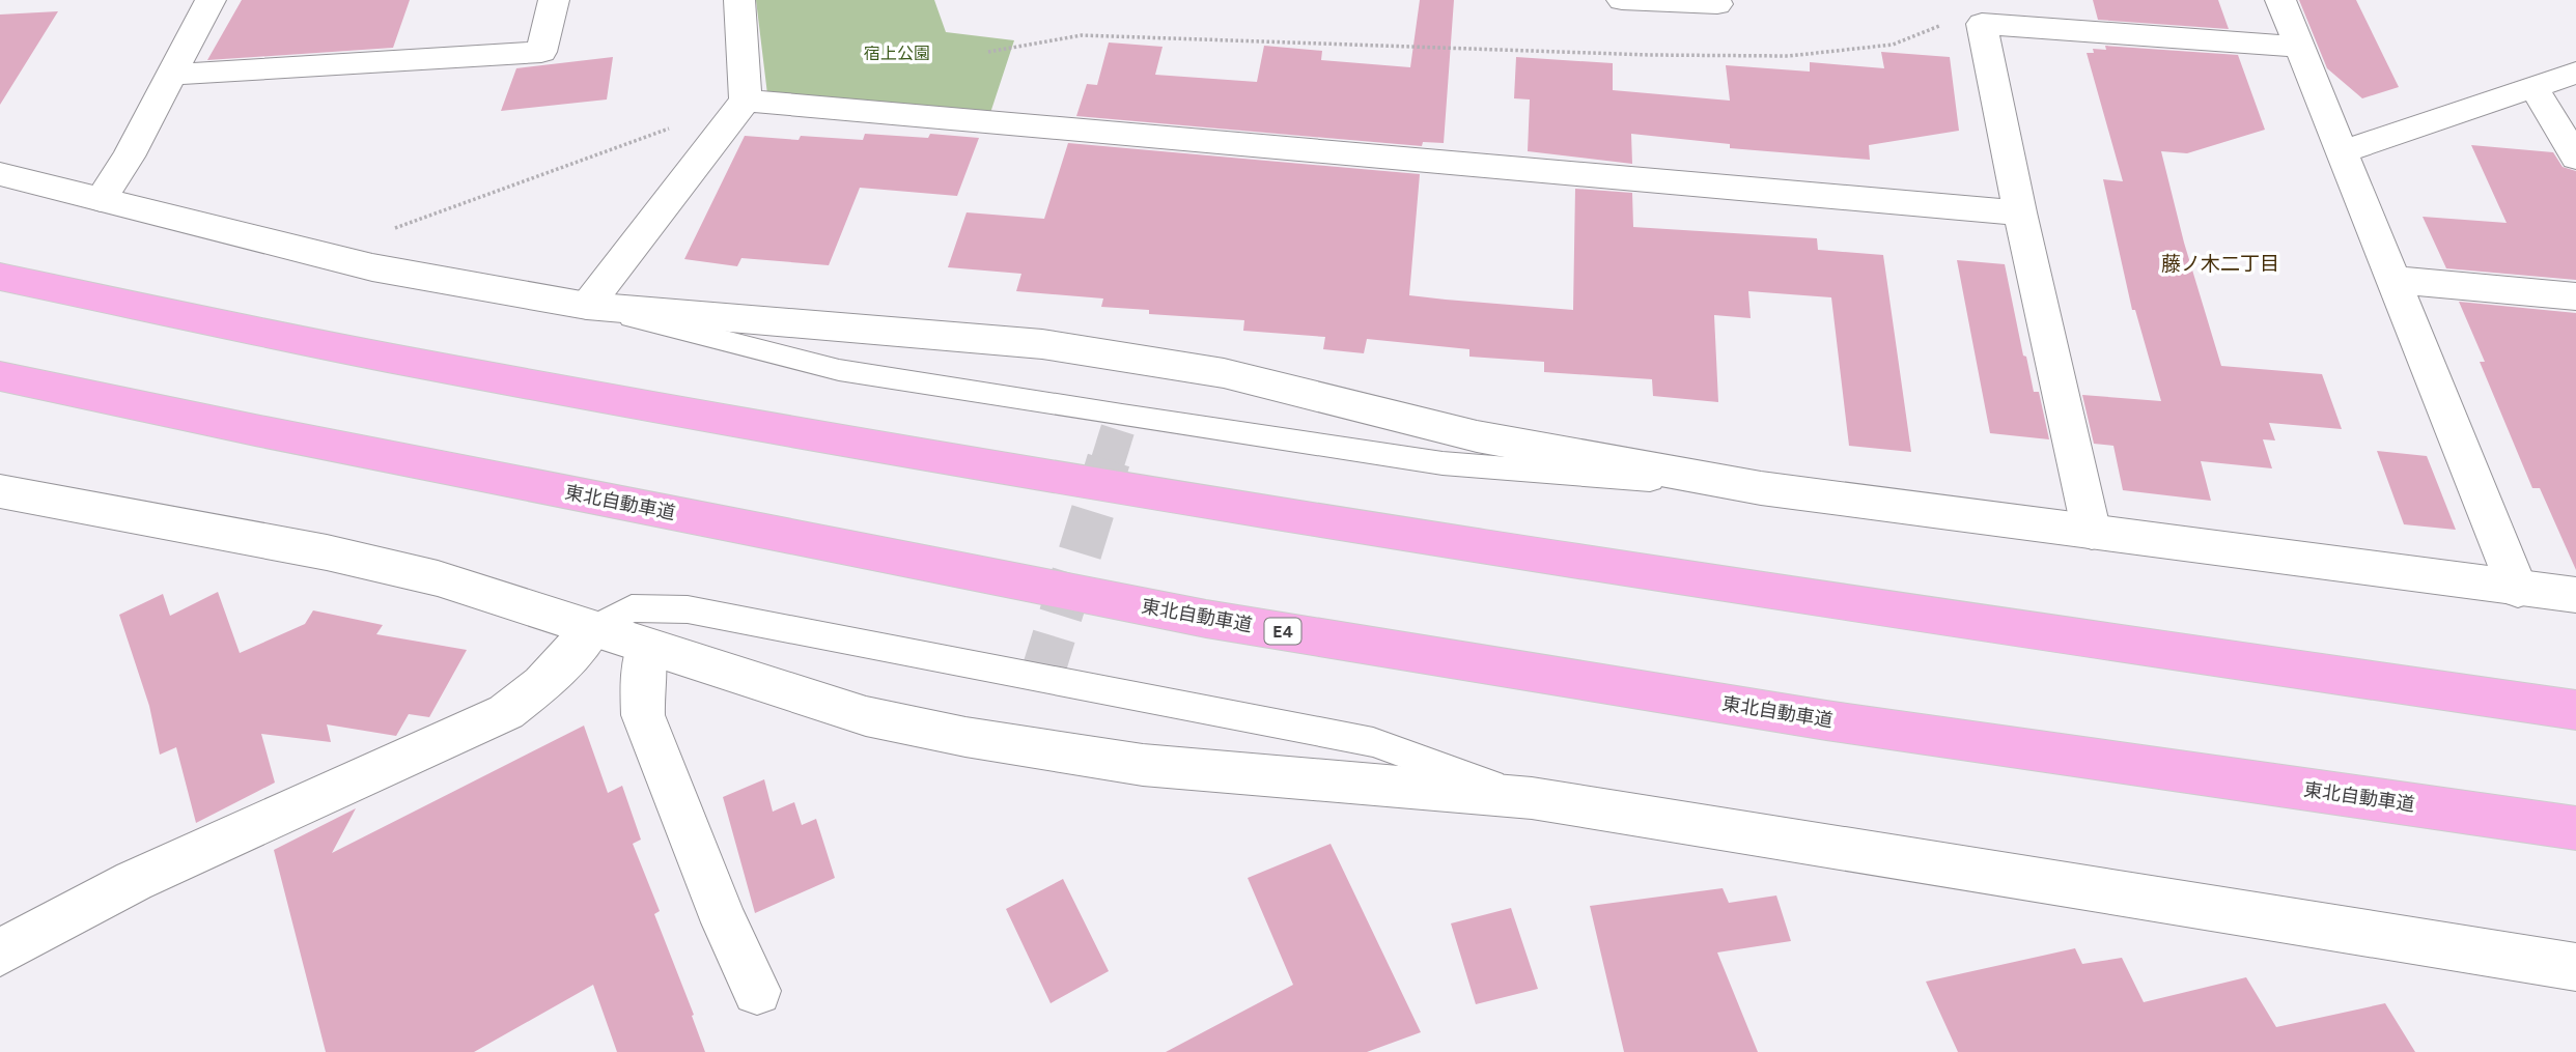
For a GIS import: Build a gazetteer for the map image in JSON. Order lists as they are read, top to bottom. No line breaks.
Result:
{"streets":{"highway":["東北自動車道","E4"]},"districts":["藤ノ木二丁目"],"parks":["宿上公園"]}
